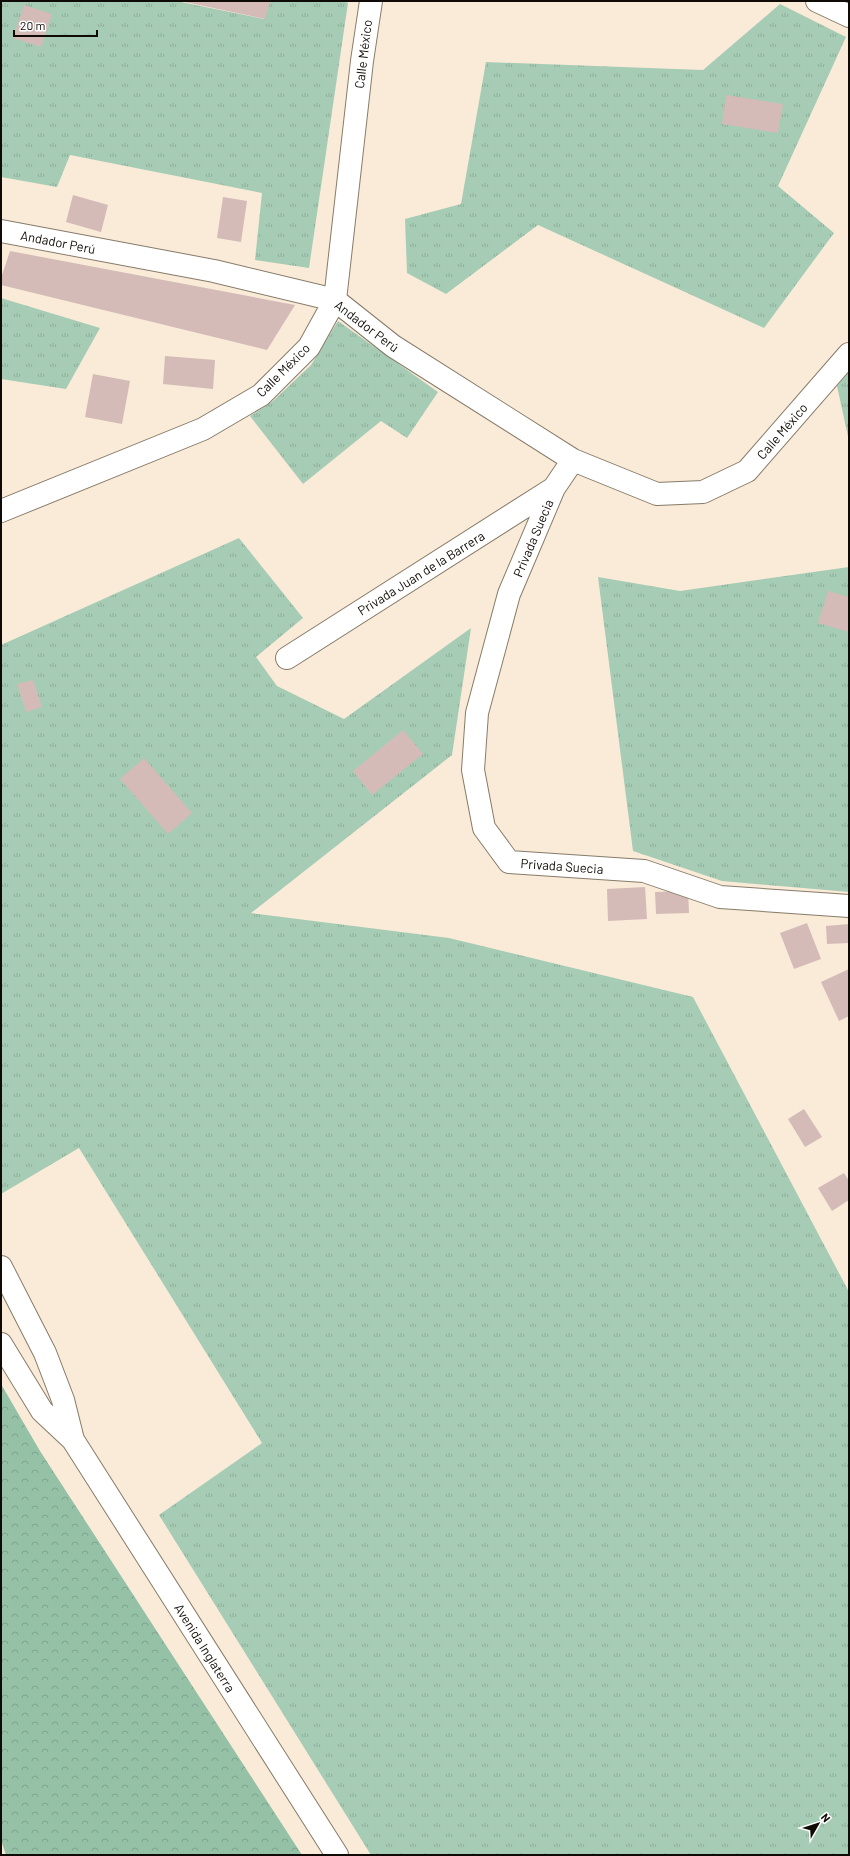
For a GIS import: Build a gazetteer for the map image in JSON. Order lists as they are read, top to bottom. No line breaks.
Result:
{"streets":{"street":["Calle México","Andador Perú","Privada Suecia","Privada Juan de la Barrera","Avenida Inglaterra"]},"crossings":[["Calle México","Andador Perú"],["Andador Perú","Privada Suecia"],["Privada Suecia","Privada Juan de la Barrera"]],"scale_bar":"20 m","north":"top right"}
